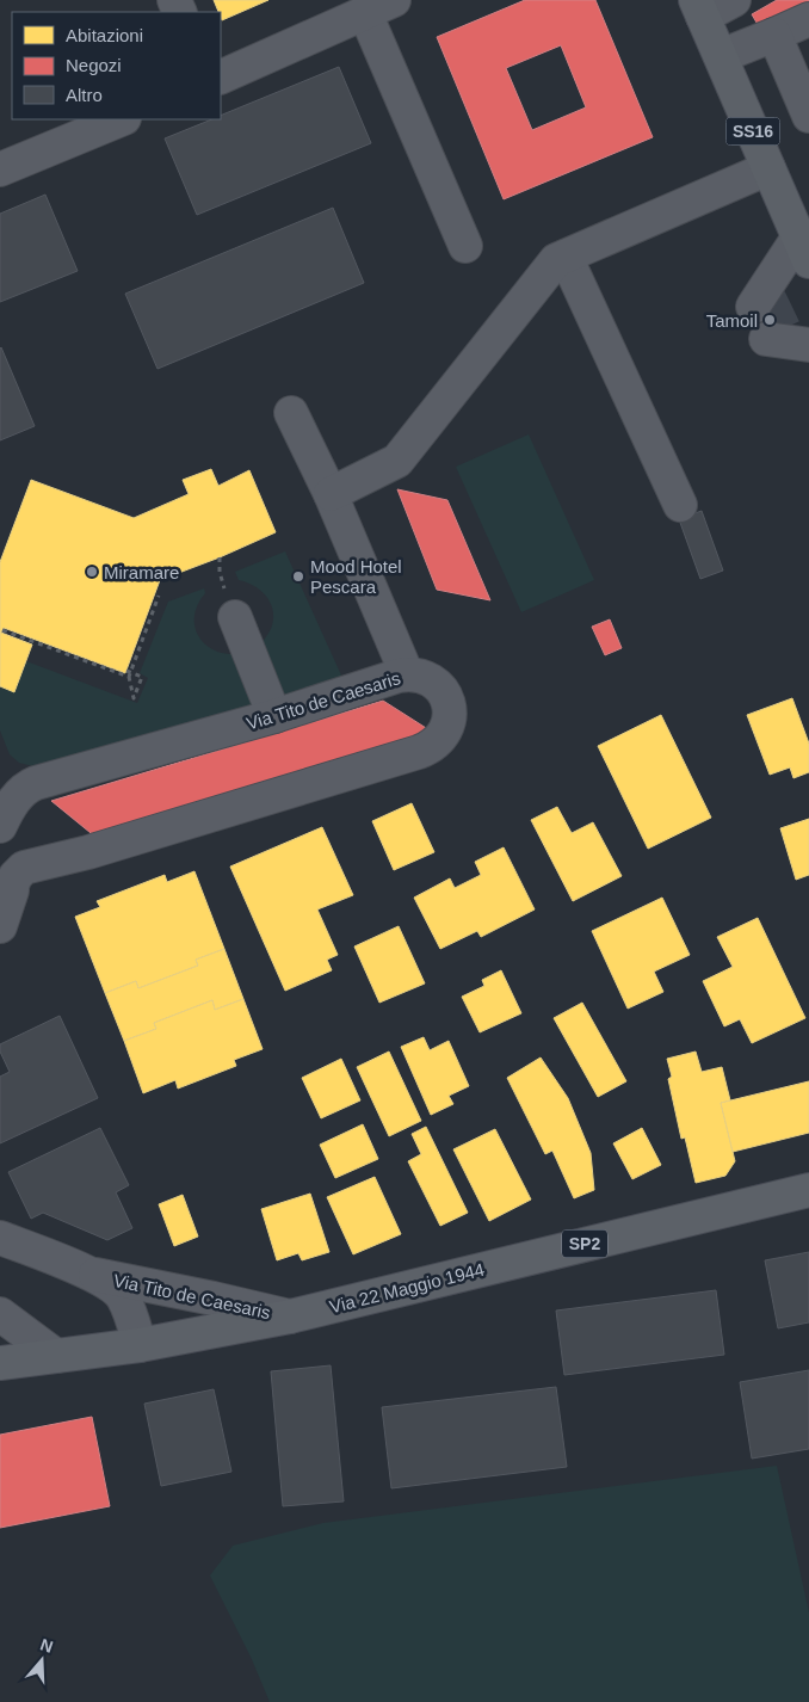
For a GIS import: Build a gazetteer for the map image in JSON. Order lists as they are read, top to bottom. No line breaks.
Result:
{"streets":{"main road":["SS16","SP2","Via 22 Maggio 1944"],"street":["Via Tito de Caesaris"]},"crossings":[["Via Tito de Caesaris","Via 22 Maggio 1944"]],"places":["Tamoil","Miramare","Mood Hotel Pescara"],"legend":["Abitazioni","Negozi","Altro"],"north":"top"}
